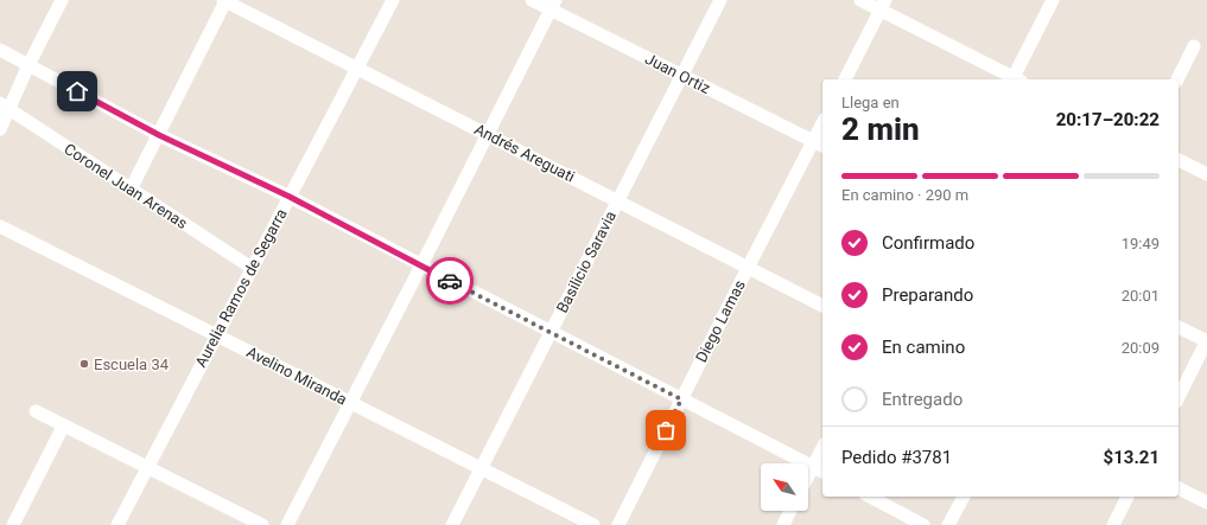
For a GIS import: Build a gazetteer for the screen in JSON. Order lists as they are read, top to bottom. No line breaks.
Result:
{"streets":{"street":["Juan Ortiz","Andrés Areguati","Coronel Juan Arenas","Basilicio Saravia","Aurelia Ramos de Segarra","Diego Lamas","Avelino Miranda"]},"crossings":[["Juan Ortiz","Basilicio Saravia"],["Juan Ortiz","Diego Lamas"],["Andrés Areguati","Basilicio Saravia"],["Andrés Areguati","Aurelia Ramos de Segarra"],["Andrés Areguati","Diego Lamas"],["Coronel Juan Arenas","Aurelia Ramos de Segarra"],["Basilicio Saravia","Avelino Miranda"],["Aurelia Ramos de Segarra","Avelino Miranda"]],"places":["Escuela 34"],"north":"top left","page":{"heading":["2 min","Llega en","20:17–20:22"],"panel":["Pedido #3781","$13.21"],"bar":"En camino · 290 m","list":[["Confirmado","19:49"],["Preparando","20:01"],["En camino","20:09"],"Entregado"]}}
